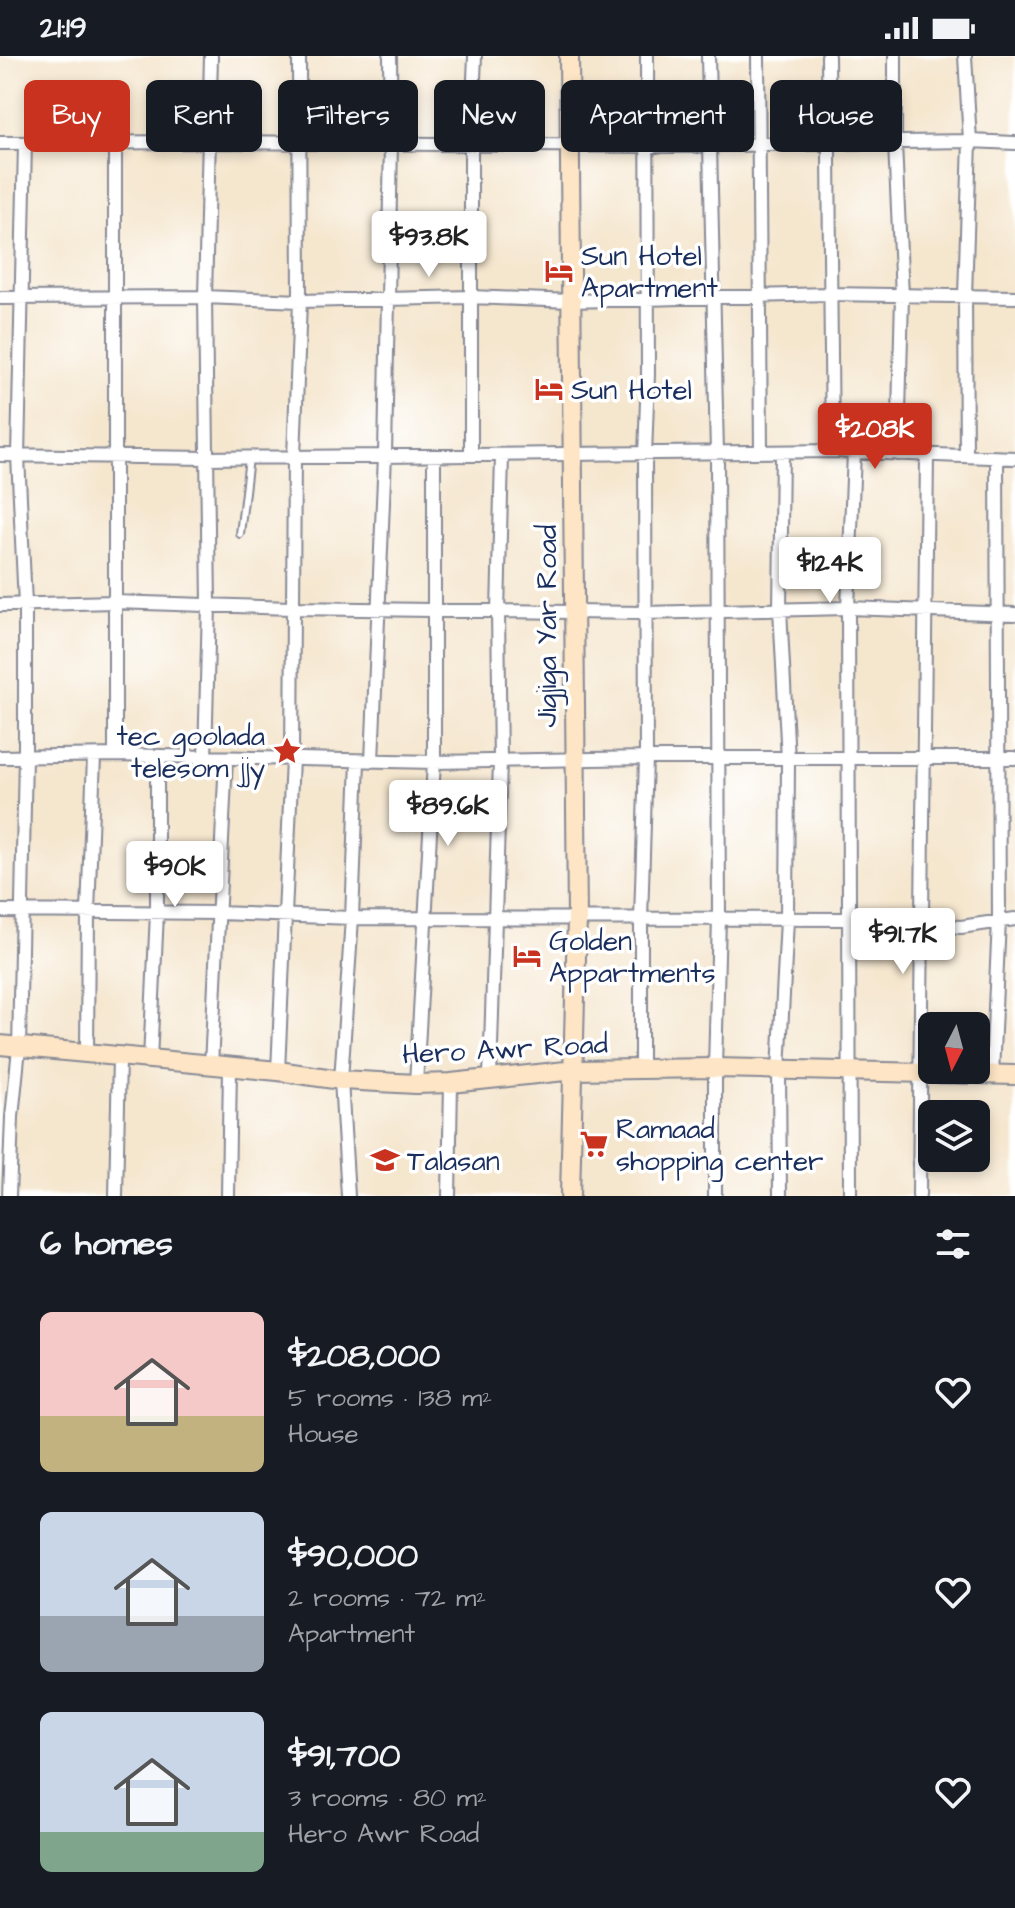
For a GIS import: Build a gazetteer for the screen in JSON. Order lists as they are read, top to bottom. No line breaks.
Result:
{"streets":{"street":["Jigjiga Yar Road","Hero Awr Road"]},"crossings":[["Jigjiga Yar Road","Hero Awr Road"]],"places":{"hotel":["Sun Hotel Apartment","Sun Hotel","Golden Appartments"],"place":["tec goolada telesom jjy"],"supermarket":["Ramaad shopping center"],"school or university":["Talasan"]},"north":"bottom","page":{"status":"21:19","chip":["Buy","Rent","Filters","New","Apartment","House"],"price":["$93.8K","$208K","$124K","$89.6K","$90K","$91.7K"],"heading":"6 homes","list":[{"name":"$208,000","note":"5 rooms · 138 m² · House"},{"name":"$90,000","note":"2 rooms · 72 m² · Apartment"},{"name":"$91,700","note":"3 rooms · 80 m² · Hero Awr Road"}]}}
